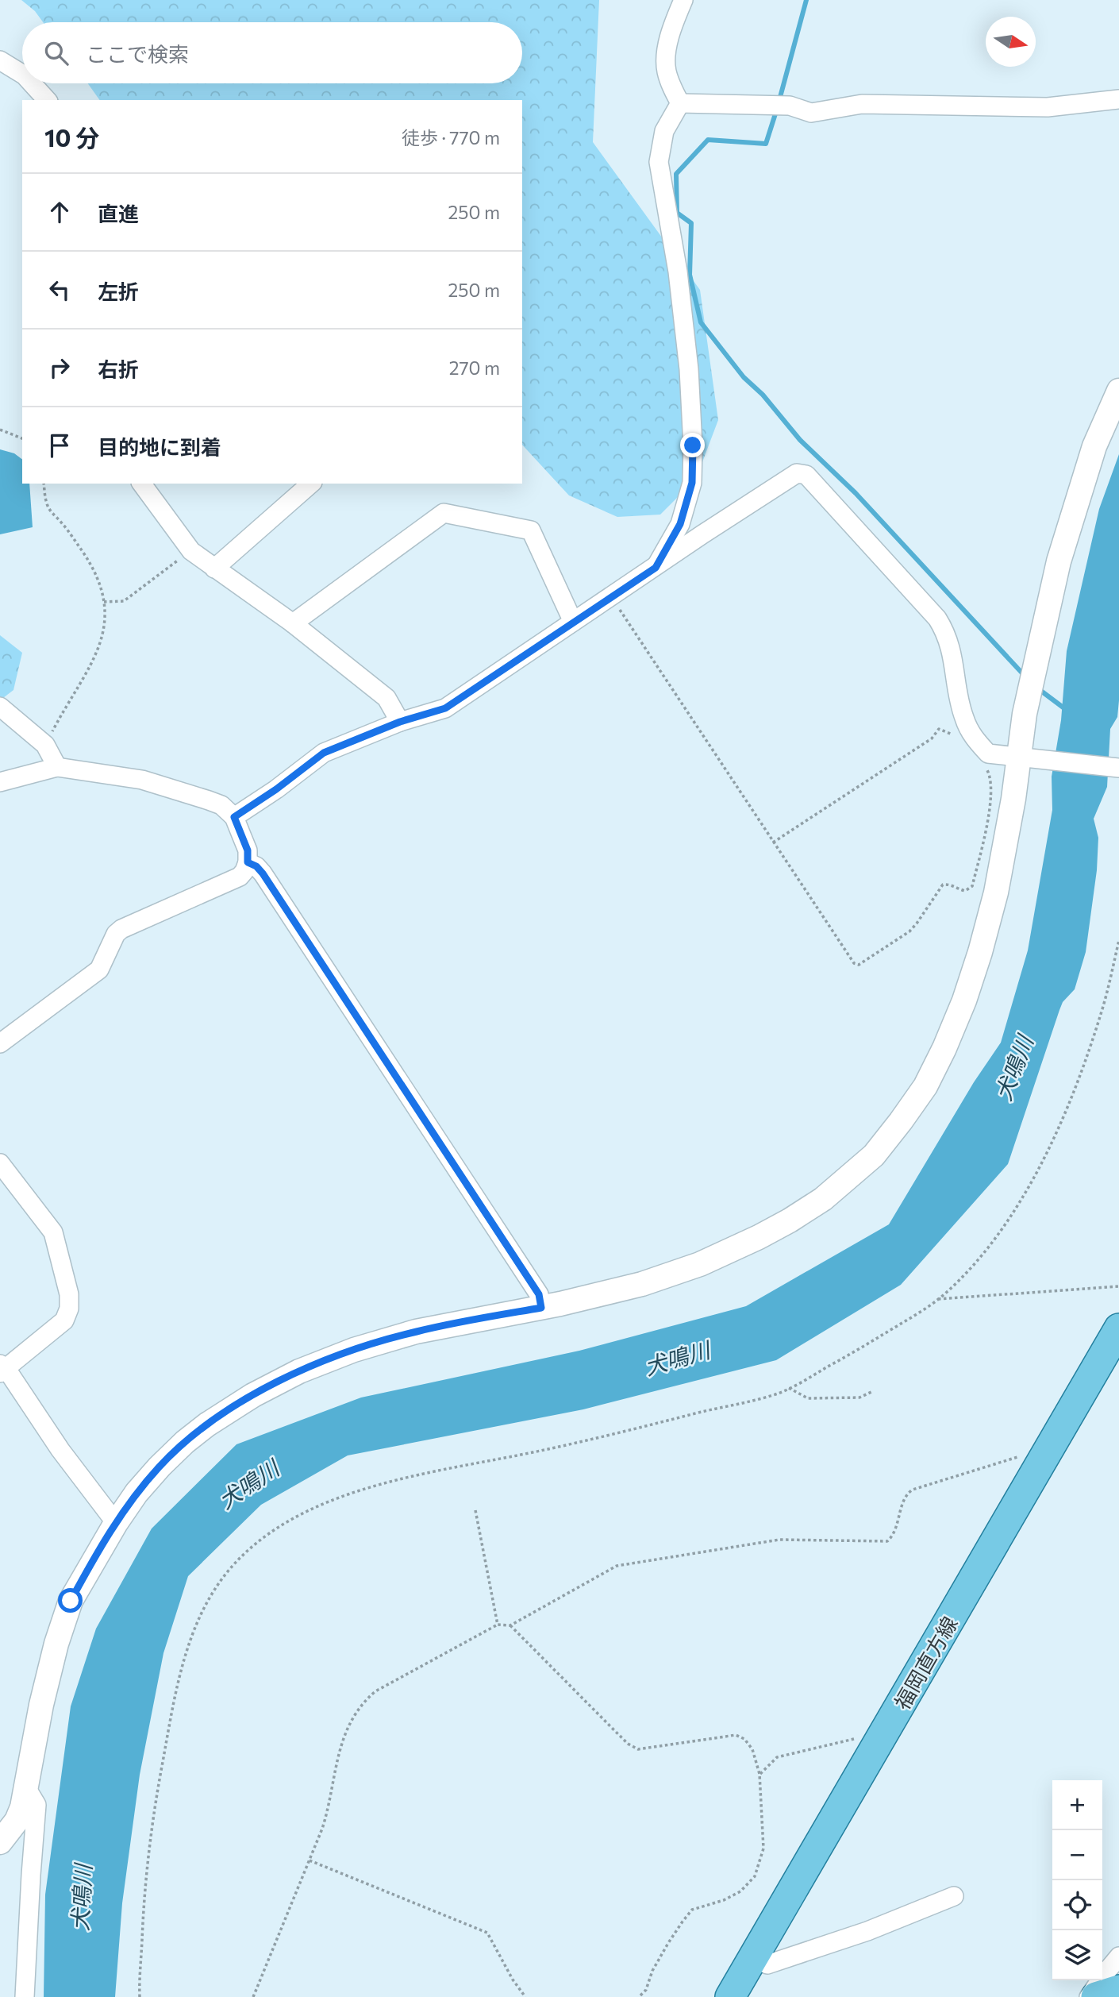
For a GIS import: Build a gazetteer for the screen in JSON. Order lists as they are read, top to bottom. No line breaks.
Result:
{"streets":{"main road":["福岡直方線"]},"water":["犬鳴川"],"north":"right","page":{"search":"ここで検索","heading":["10 分","徒歩 · 770 m"],"list":[["直進","250 m"],["左折","250 m"],["右折","270 m"],"目的地に到着"],"map_buttons":["+","−"]}}
